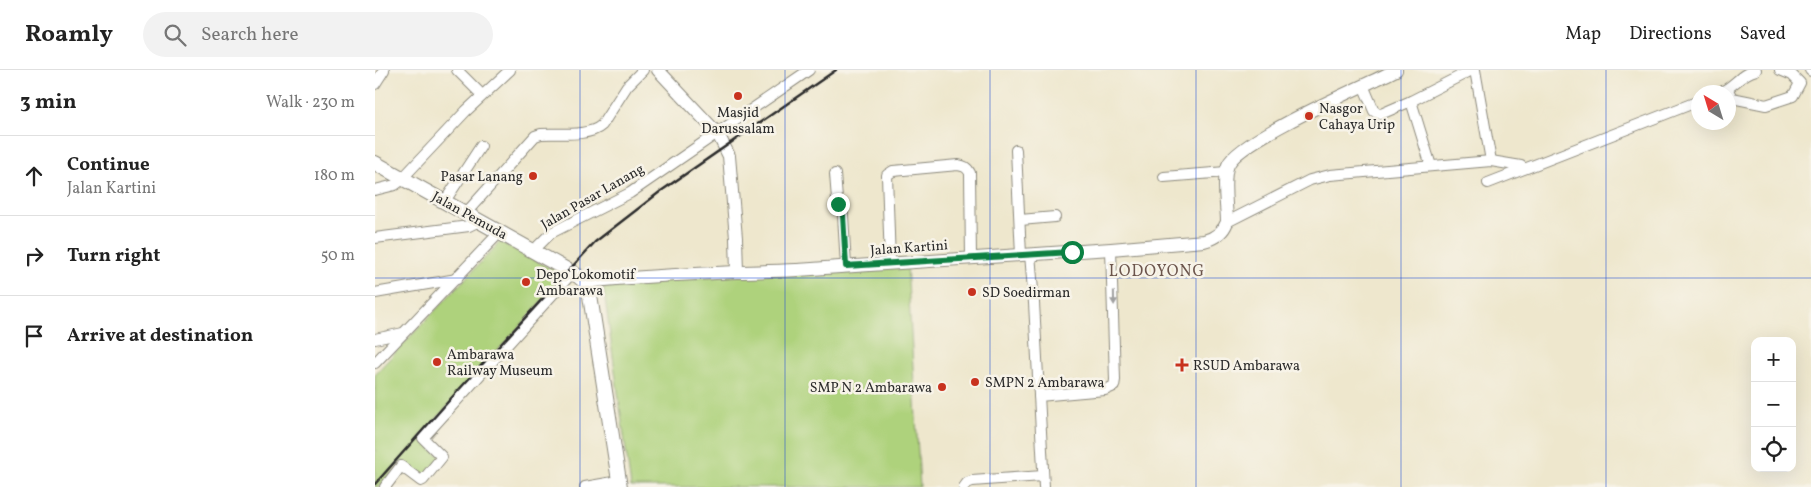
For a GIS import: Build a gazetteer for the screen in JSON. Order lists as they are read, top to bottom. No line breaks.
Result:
{"streets":{"main road":["Jalan Pemuda"],"street":["Jalan Pasar Lanang","Jalan Kartini"]},"crossings":[["Jalan Pasar Lanang","Jalan Pemuda"],["Jalan Pemuda","Jalan Kartini"]],"districts":["LODOYONG"],"places":{"other":["Masjid Darussalam","Nasgor Cahaya Urip","Pasar Lanang","Depo Lokomotif Ambarawa","SD Soedirman","Ambarawa Railway Museum","SMPN 2 Ambarawa","SMP N 2 Ambarawa"],"health":["RSUD Ambarawa"]},"north":"top left","page":{"header":"Roamly","search":"Search here","nav":["Map","Directions","Saved"],"heading":["3 min","Walk · 230 m"],"list":[["Continue","Jalan Kartini","180 m"],["Turn right","50 m"],"Arrive at destination"],"map_buttons":["+","−"]}}
